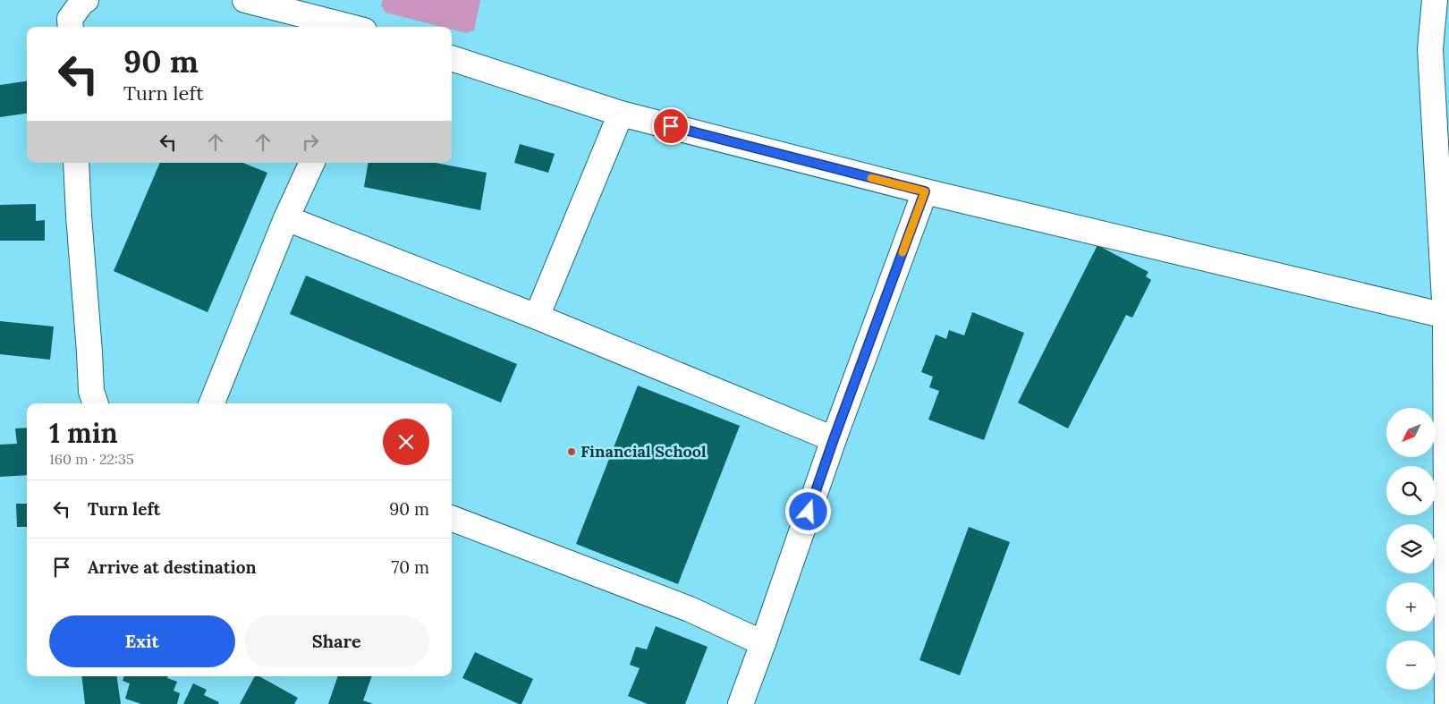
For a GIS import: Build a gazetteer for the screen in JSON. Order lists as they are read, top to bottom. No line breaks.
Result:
{"places":["Financial School"],"north":"bottom left","page":{"turn":["90 m","Turn left"],"heading":["1 min","160 m · 22:35"],"map_buttons":["+","−"],"list":[{"name":"Turn left","value":"90 m"},{"name":"Arrive at destination","value":"70 m"}],"buttons":["Exit","Share"]}}
